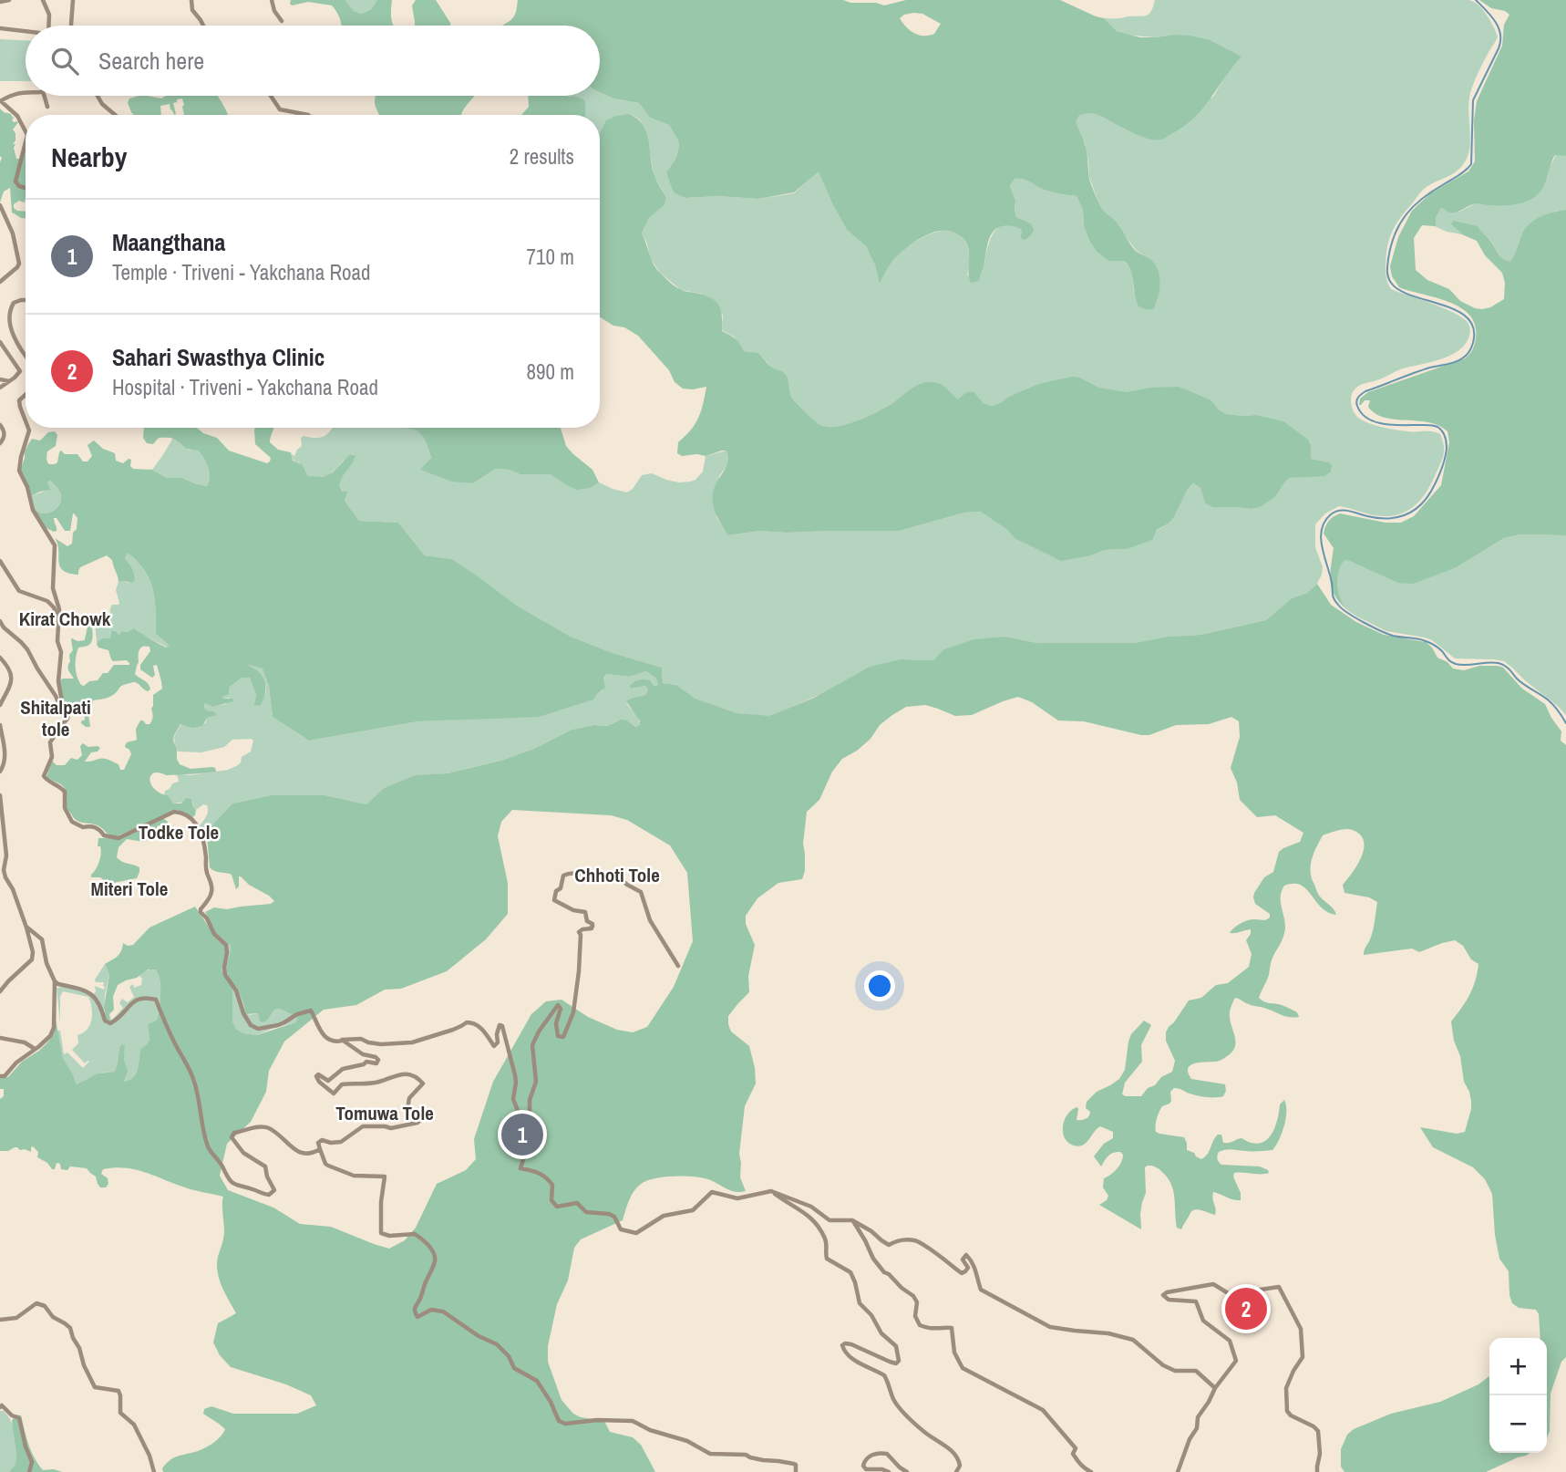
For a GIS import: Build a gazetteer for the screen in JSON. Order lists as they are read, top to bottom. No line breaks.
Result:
{"districts":["Kirat Chowk","Shitalpati tole","Todke Tole","Chhoti Tole","Miteri Tole","Tomuwa Tole"],"page":{"search":"Search here","heading":["Nearby","2 results"],"list":[{"mark":"1","name":"Maangthana","note":"Temple · Triveni - Yakchana Road","value":"710 m"},{"mark":"2","name":"Sahari Swasthya Clinic","note":"Hospital · Triveni - Yakchana Road","value":"890 m"}],"pins":["1","2"],"map_buttons":["+","−"]}}
